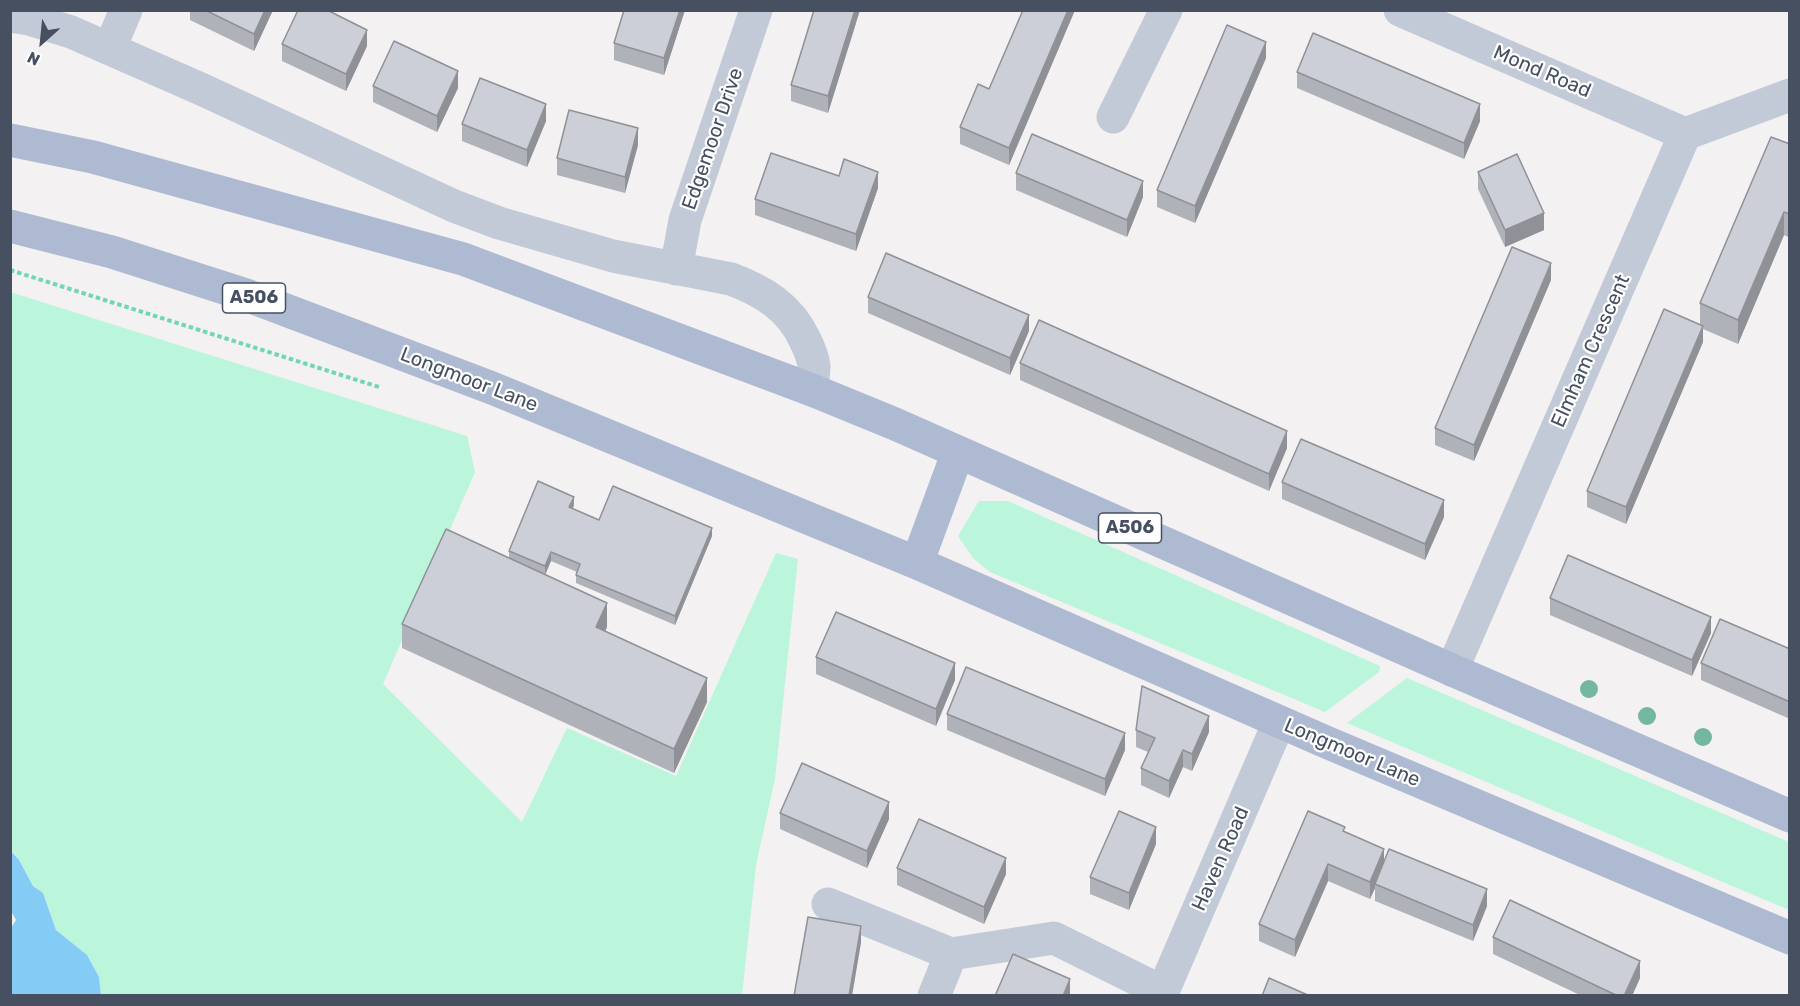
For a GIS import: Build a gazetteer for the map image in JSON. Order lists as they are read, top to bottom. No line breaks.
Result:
{"streets":{"main road":["A506","Longmoor Lane"],"street":["Mond Road","Edgemoor Drive","Elmham Crescent","Haven Road"]},"crossings":[["Mond Road","Elmham Crescent"],["A506","Elmham Crescent"],["Longmoor Lane","Haven Road"]],"north":"bottom left"}
